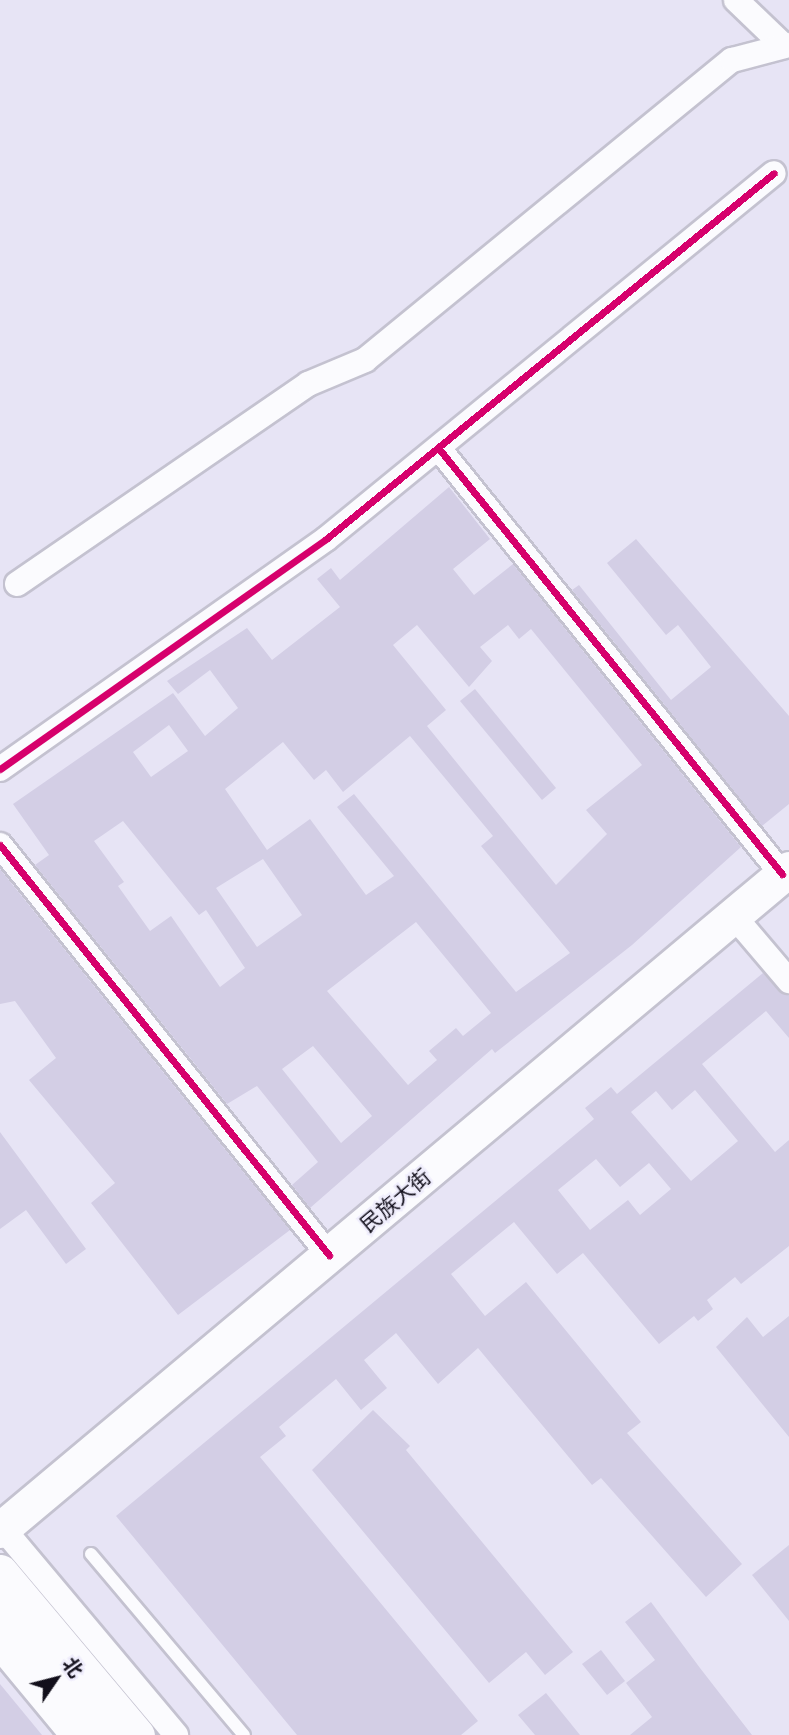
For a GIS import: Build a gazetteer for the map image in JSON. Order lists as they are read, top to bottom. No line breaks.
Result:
{"streets":{"main road":["民族大街"]},"north":"top right"}
